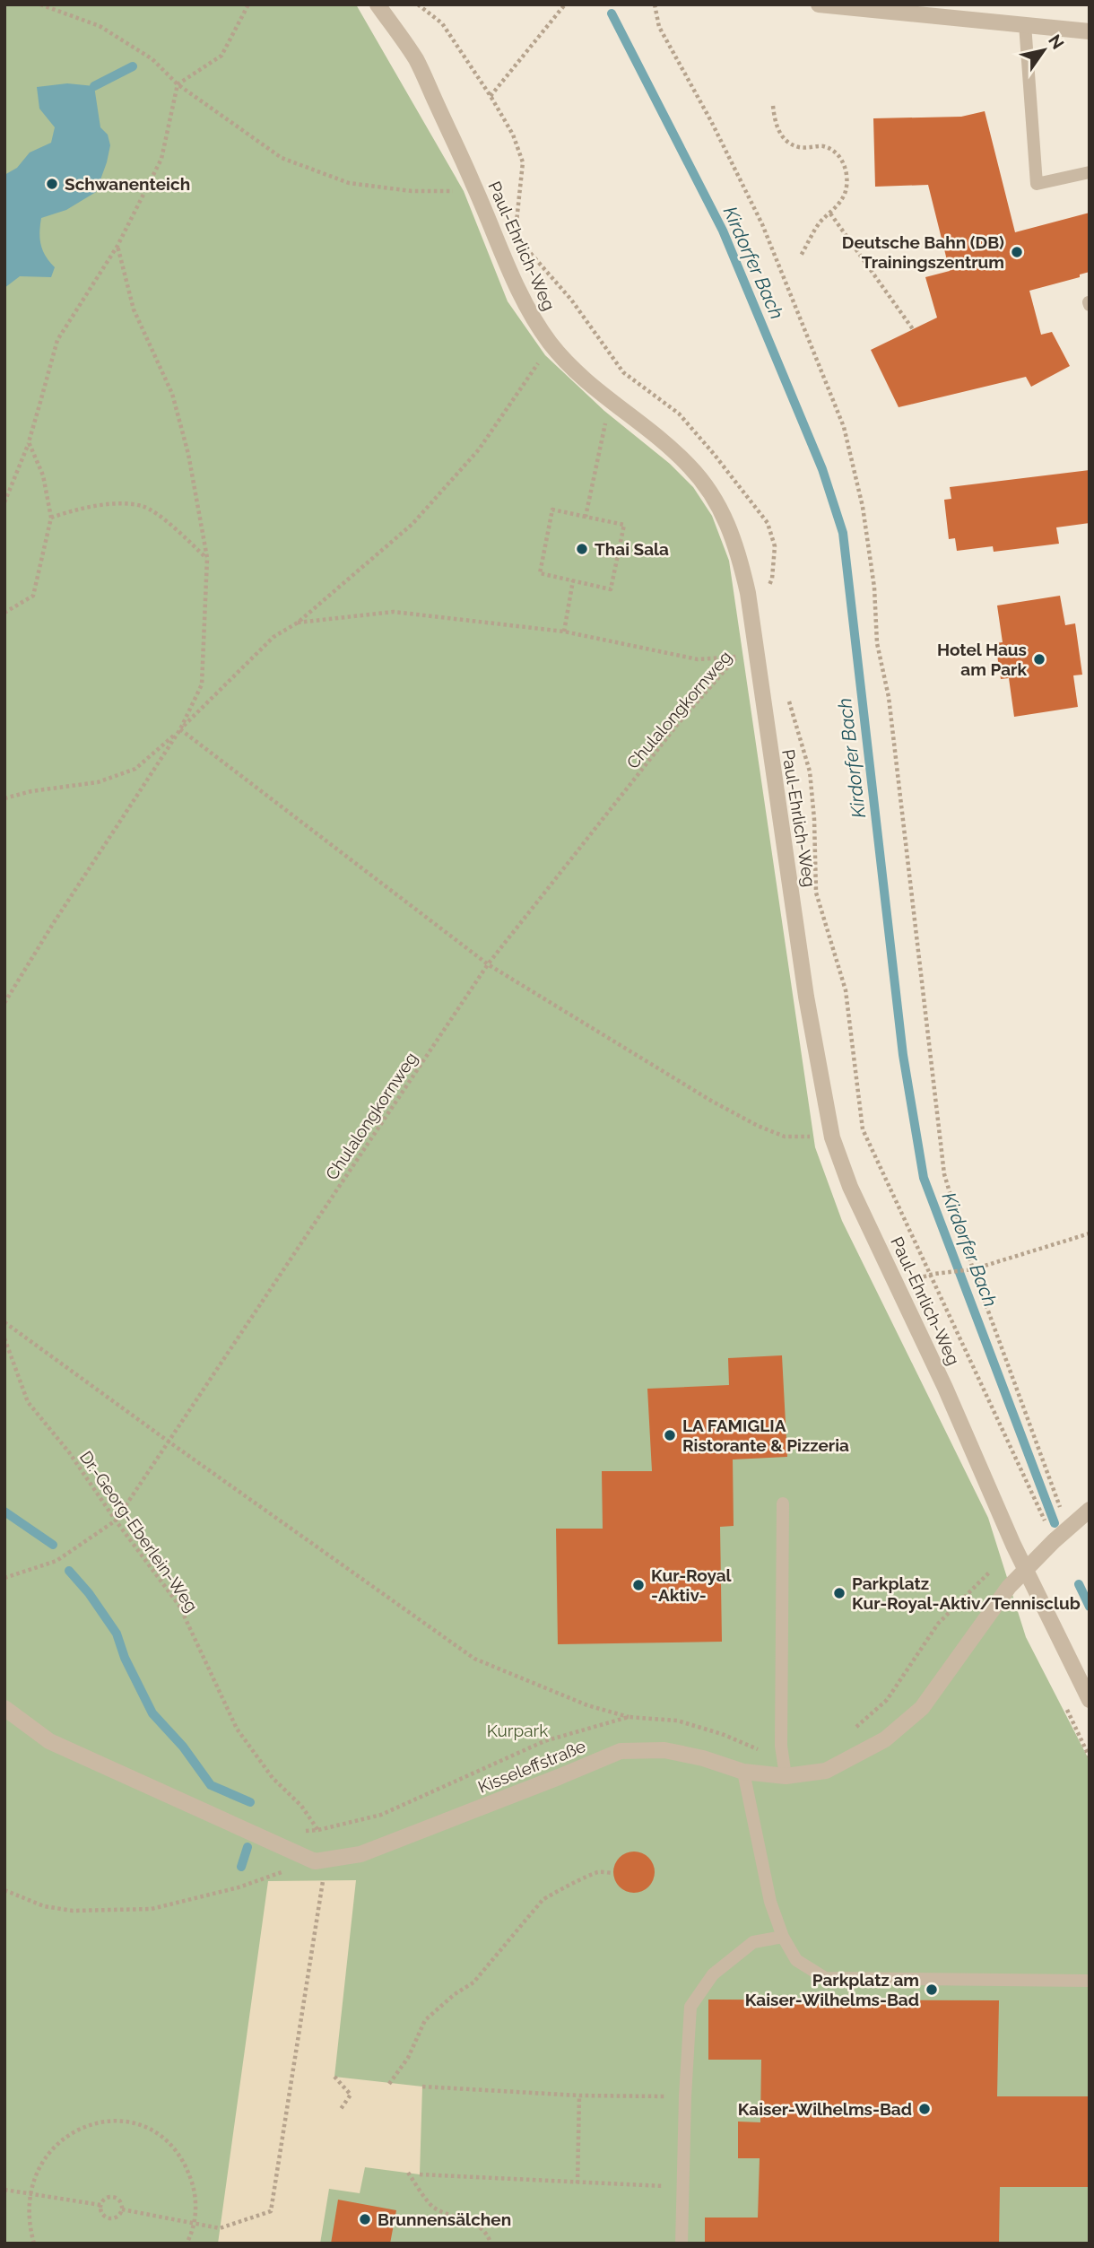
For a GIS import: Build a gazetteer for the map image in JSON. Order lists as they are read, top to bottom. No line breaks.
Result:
{"streets":{"street":["Paul-Ehrlich-Weg","Kisseleffstraße"],"path":["Chulalongkornweg","Dr.-Georg-Eberlein-Weg"]},"crossings":[["Paul-Ehrlich-Weg","Chulalongkornweg"],["Paul-Ehrlich-Weg","Kisseleffstraße"],["Chulalongkornweg","Dr.-Georg-Eberlein-Weg"]],"water":["Kirdorfer Bach"],"parks":["Kurpark"],"places":["Schwanenteich","Deutsche Bahn (DB) Trainingszentrum","Thai Sala","Hotel Haus am Park","LA FAMIGLIA Ristorante & Pizzeria","Kur-Royal -Aktiv-","Parkplatz Kur-Royal-Aktiv/Tennisclub","Parkplatz am Kaiser-Wilhelms-Bad","Kaiser-Wilhelms-Bad","Brunnensälchen"],"north":"top right"}
